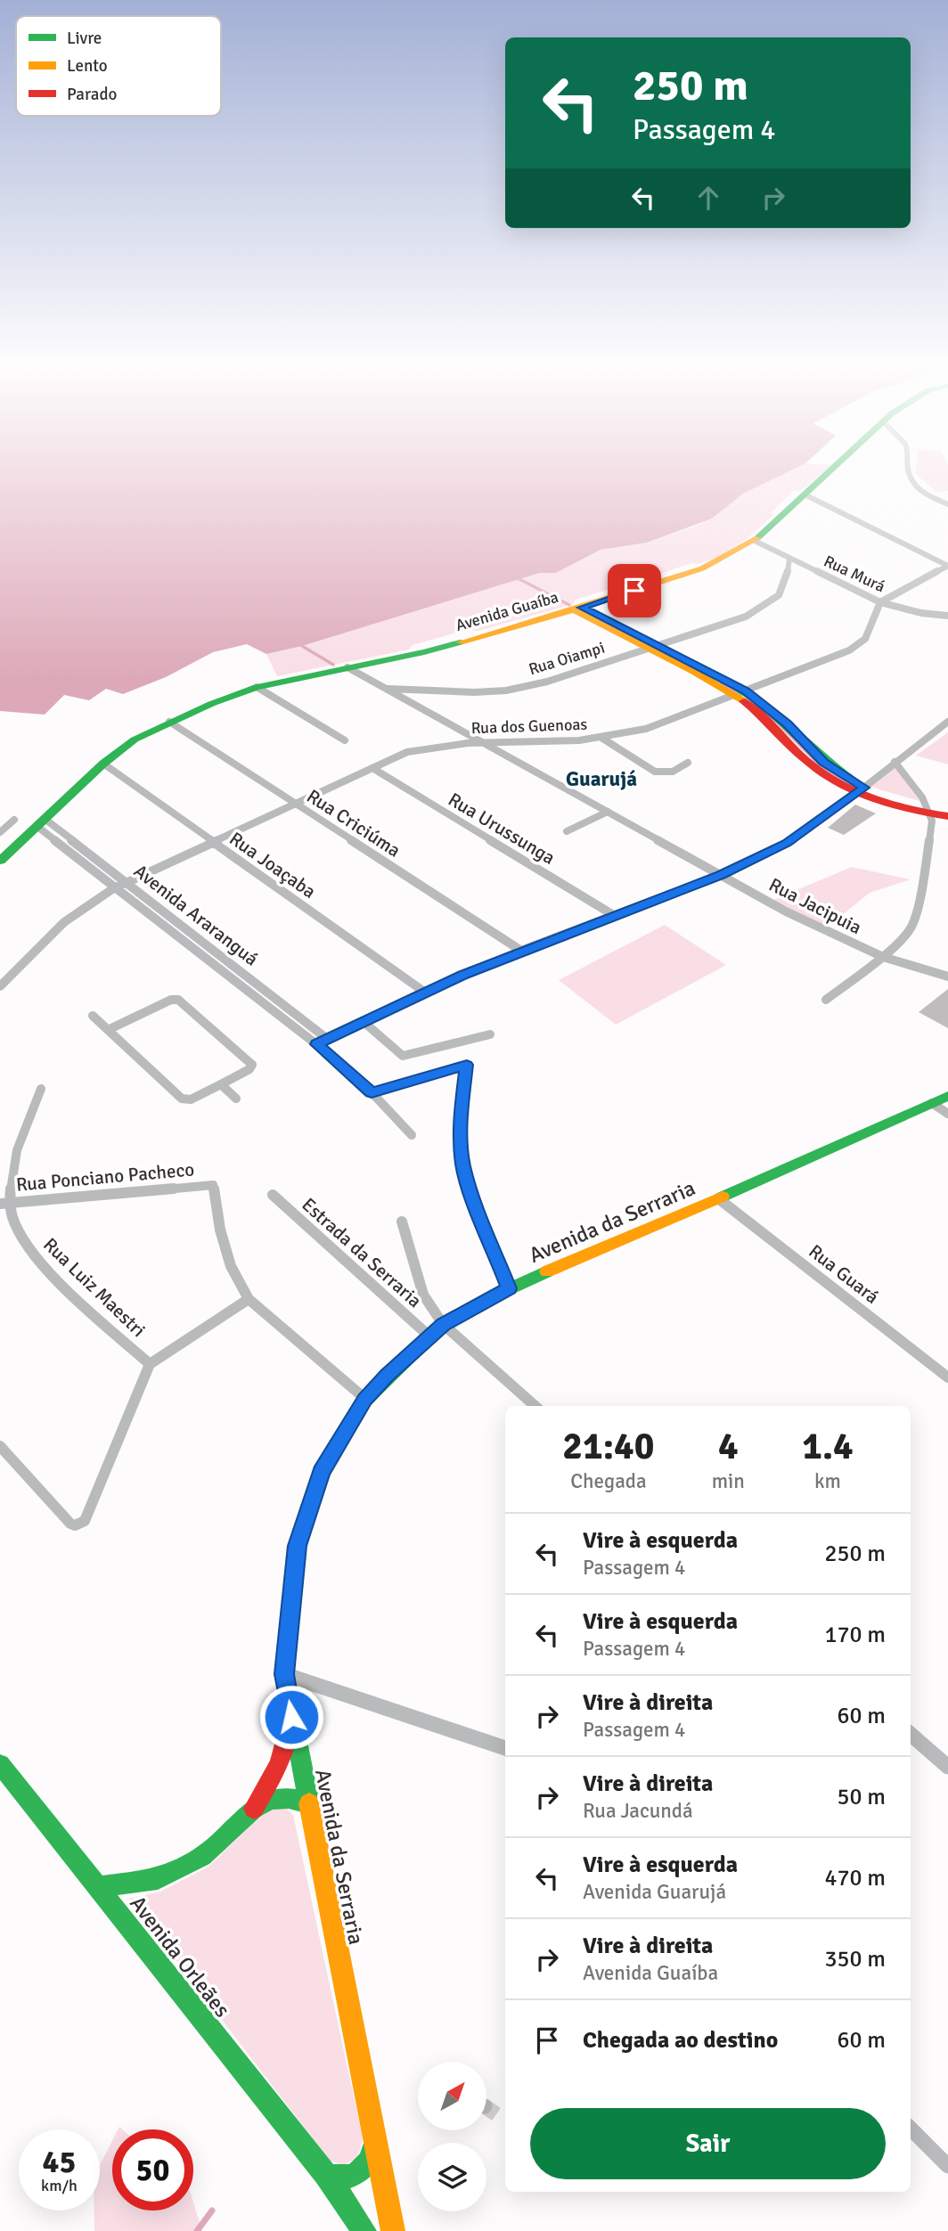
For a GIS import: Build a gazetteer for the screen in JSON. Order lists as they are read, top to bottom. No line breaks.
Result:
{"streets":{"street":["Rua Murá","Avenida Guaíba","Rua Oiampi","Rua dos Guenoas","Rua Criciúma","Rua Urussunga","Rua Joaçaba","Rua Jacipuia","Avenida Araranguá","Rua Ponciano Pacheco","Avenida da Serraria","Estrada da Serraria","Rua Guará","Rua Luiz Maestri","Avenida Orleães"]},"crossings":[["Rua Murá","Avenida Guaíba"],["Rua Murá","Rua Oiampi"],["Rua Murá","Rua dos Guenoas"],["Avenida Guaíba","Rua Criciúma"],["Avenida Guaíba","Rua Joaçaba"],["Avenida Guaíba","Rua Jacipuia"],["Rua Oiampi","Rua Jacipuia"],["Rua dos Guenoas","Rua Criciúma"],["Rua dos Guenoas","Rua Urussunga"],["Rua dos Guenoas","Rua Joaçaba"],["Rua dos Guenoas","Rua Jacipuia"],["Rua dos Guenoas","Avenida Araranguá"],["Rua Ponciano Pacheco","Rua Luiz Maestri"],["Avenida da Serraria","Estrada da Serraria"],["Avenida da Serraria","Rua Guará"]],"districts":["Guarujá"],"legend":["Livre","Lento","Parado"],"north":"top right","page":{"turn":["250 m","Passagem 4"],"eta":["21:40","Chegada","4","min","1.4","km"],"list":[{"name":"Vire à esquerda","note":"Passagem 4","value":"250 m"},{"name":"Vire à esquerda","note":"Passagem 4","value":"170 m"},{"name":"Vire à direita","note":"Passagem 4","value":"60 m"},{"name":"Vire à direita","note":"Rua Jacundá","value":"50 m"},{"name":"Vire à esquerda","note":"Avenida Guarujá","value":"470 m"},{"name":"Vire à direita","note":"Avenida Guaíba","value":"350 m"},{"name":"Chegada ao destino","value":"60 m"}],"buttons":"Sair","speed":"45 km/h","limit":"50"}}
